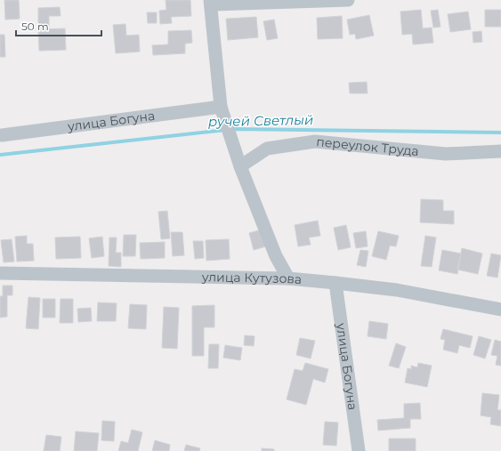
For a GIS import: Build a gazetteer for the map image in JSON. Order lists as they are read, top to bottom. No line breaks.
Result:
{"streets":{"street":["улица Богуна","переулок Труда","улица Кутузова"]},"crossings":[["улица Богуна","улица Кутузова"]],"water":["ручей Светлый"],"scale_bar":"50 m"}
